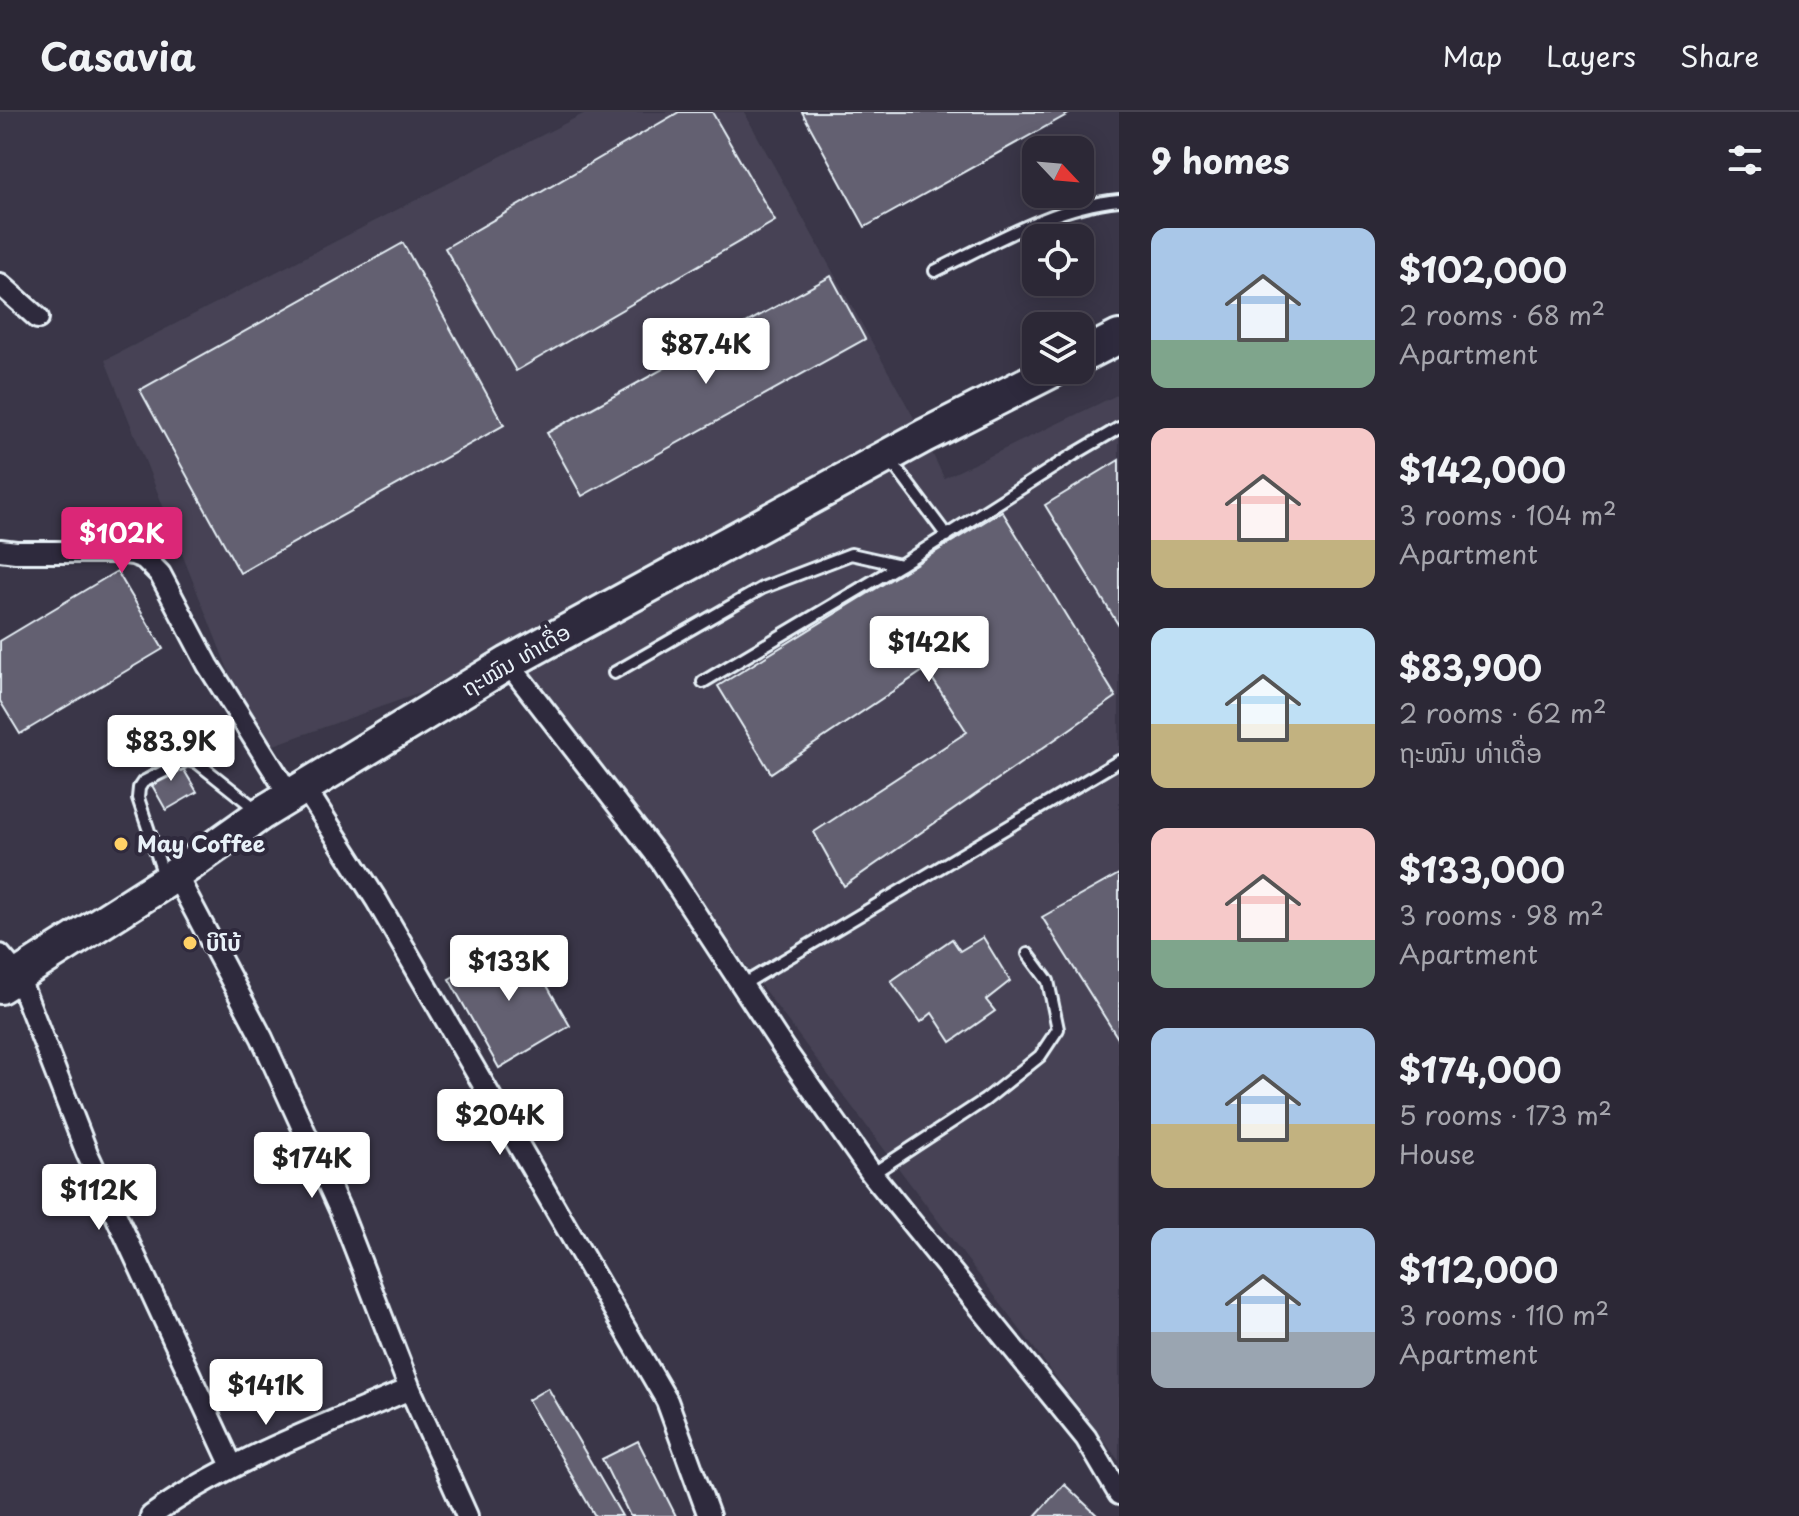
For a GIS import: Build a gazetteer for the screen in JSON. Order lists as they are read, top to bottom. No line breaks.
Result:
{"streets":{"main road":["ຖະໝົນ ທ່າເດື່ອ"]},"places":["May Coffee","ບິໂບ້"],"north":"bottom right","page":{"header":"Casavia","nav":["Map","Layers","Share"],"heading":"9 homes","list":[{"name":"$102,000","note":"2 rooms · 68 m² · Apartment"},{"name":"$142,000","note":"3 rooms · 104 m² · Apartment"},{"name":"$83,900","note":"2 rooms · 62 m² · ຖະໝົນ ທ່າເດື່ອ"},{"name":"$133,000","note":"3 rooms · 98 m² · Apartment"},{"name":"$174,000","note":"5 rooms · 173 m² · House"},{"name":"$112,000","note":"3 rooms · 110 m² · Apartment"}],"price":["$87.4K","$102K","$142K","$83.9K","$133K","$204K","$174K","$112K","$141K"]}}
